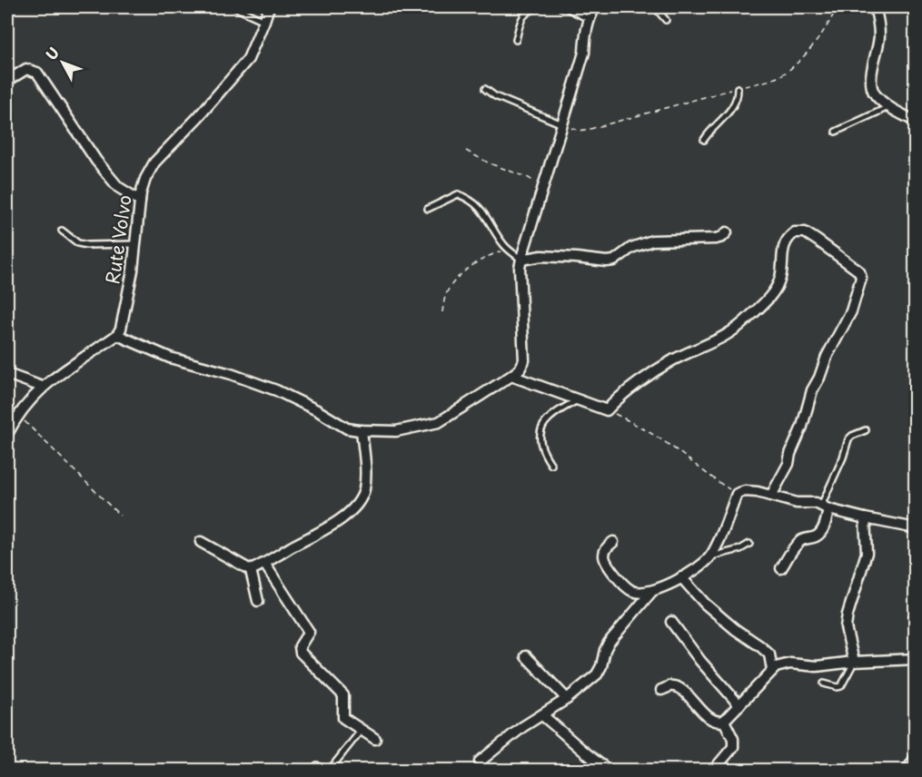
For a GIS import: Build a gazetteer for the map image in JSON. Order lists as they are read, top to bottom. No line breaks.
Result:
{"streets":{"street":["Rute Volvo"]},"north":"top left"}
